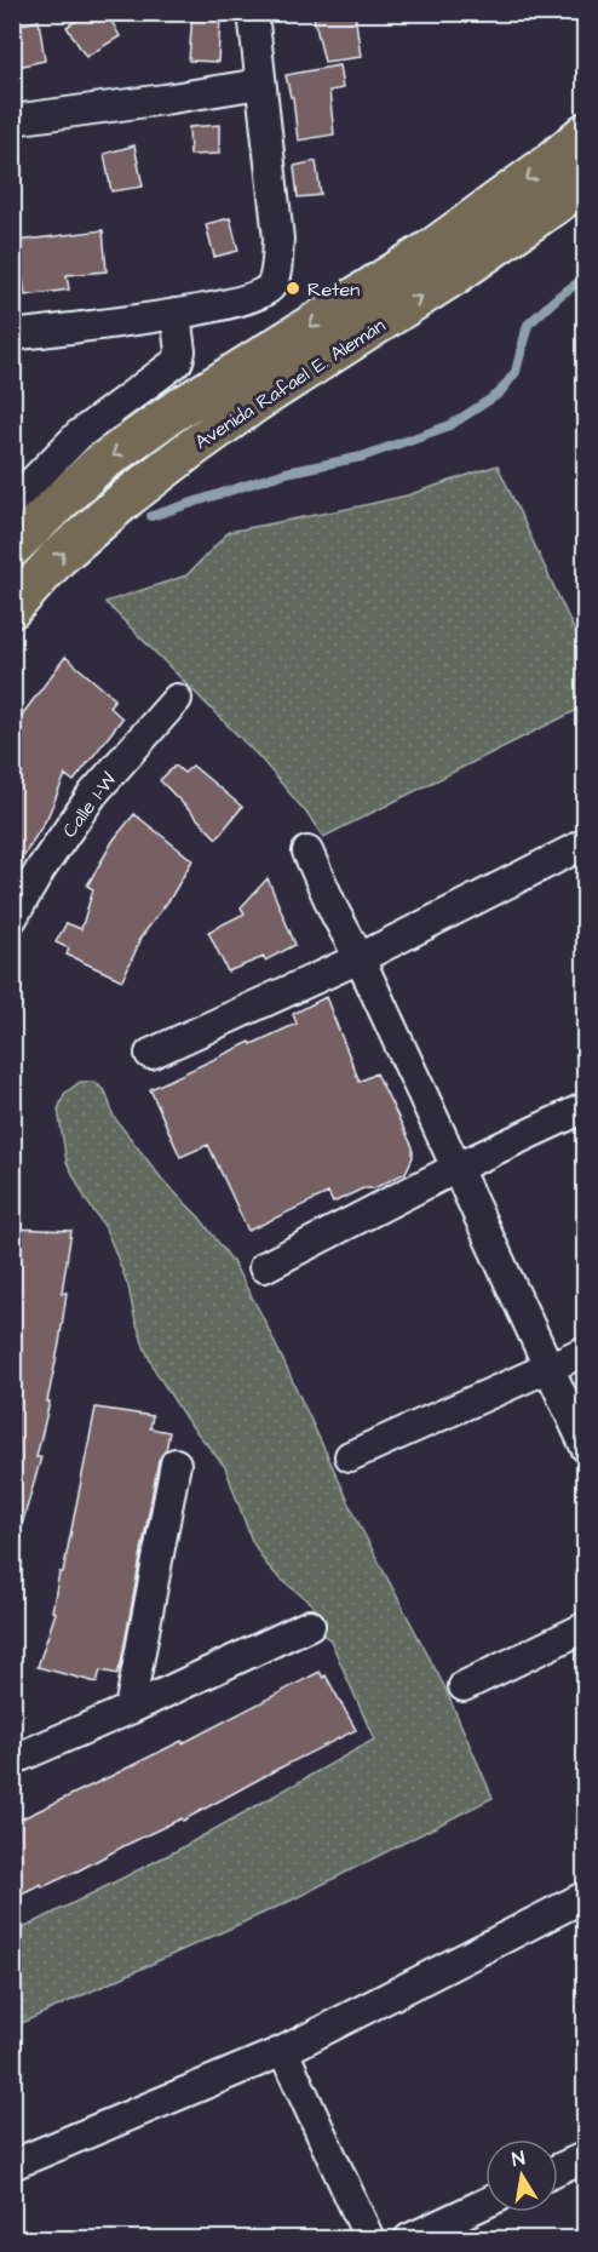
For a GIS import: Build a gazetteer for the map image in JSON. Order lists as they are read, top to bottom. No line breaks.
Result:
{"streets":{"main road":["Avenida Rafael E. Alemán"],"street":["Calle 1-W"]},"places":["Reten"],"north":"top"}
